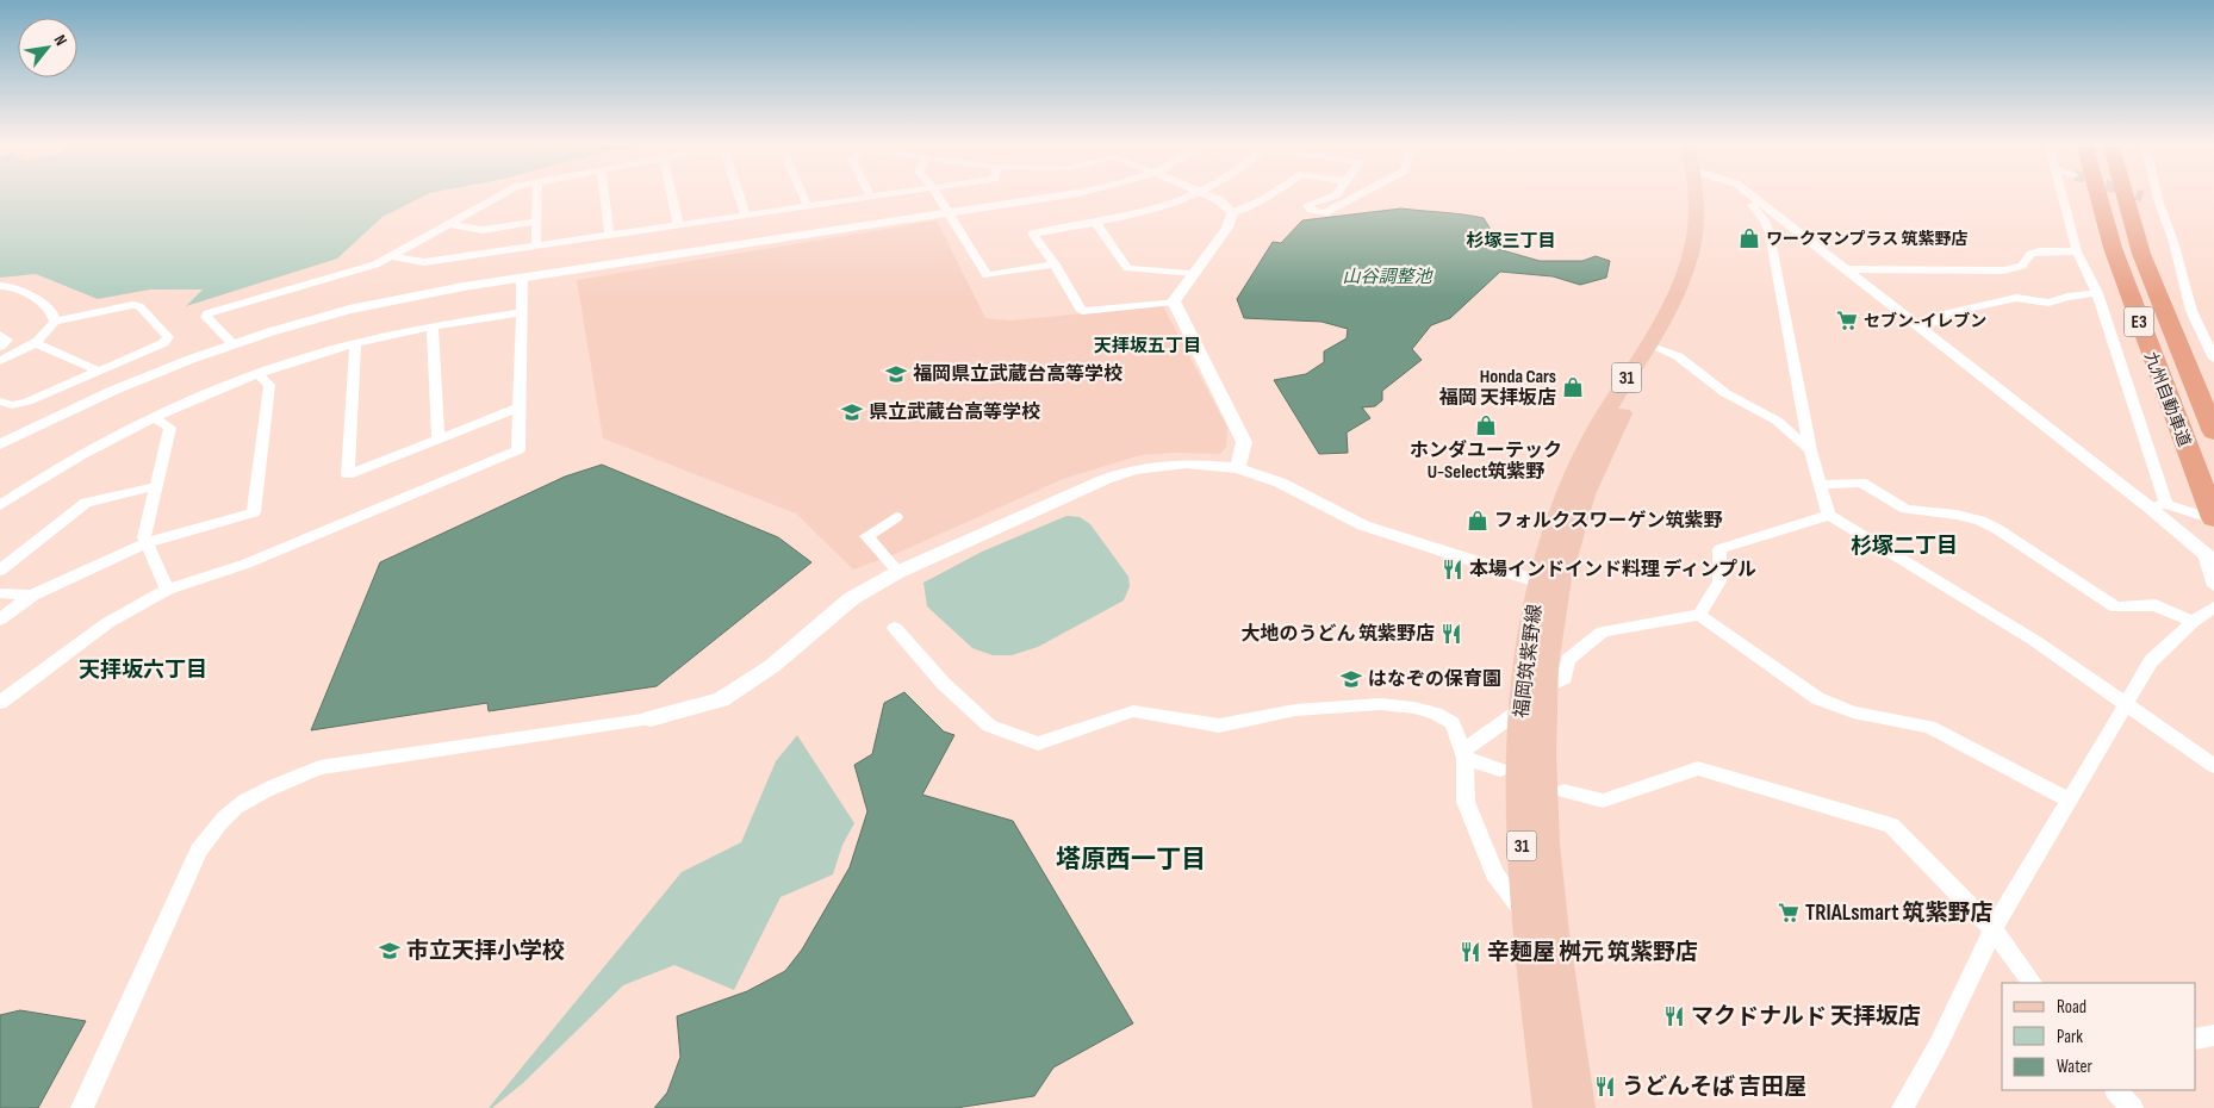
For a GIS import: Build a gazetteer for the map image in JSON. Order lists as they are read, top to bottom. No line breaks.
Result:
{"streets":{"highway":["E3","九州自動車道"],"main road":["31","福岡筑紫野線"]},"districts":["杉塚三丁目","天拝坂五丁目","杉塚二丁目","天拝坂六丁目","塔原西一丁目"],"water":["山谷調整池"],"places":{"shop":["ワークマンプラス 筑紫野店","Honda Cars 福岡 天拝坂店","ホンダユーテック U-Select筑紫野","フォルクスワーゲン筑紫野"],"supermarket":["セブン-イレブン","TRIALsmart 筑紫野店"],"school or university":["福岡県立武蔵台高等学校","県立武蔵台高等学校","はなぞの保育園","市立天拝小学校"],"restaurant":["本場インドインド料理 ディンプル","大地のうどん 筑紫野店","辛麺屋 桝元 筑紫野店","マクドナルド 天拝坂店","うどんそば 吉田屋"]},"legend":["Road","Park","Water"],"north":"top right"}
